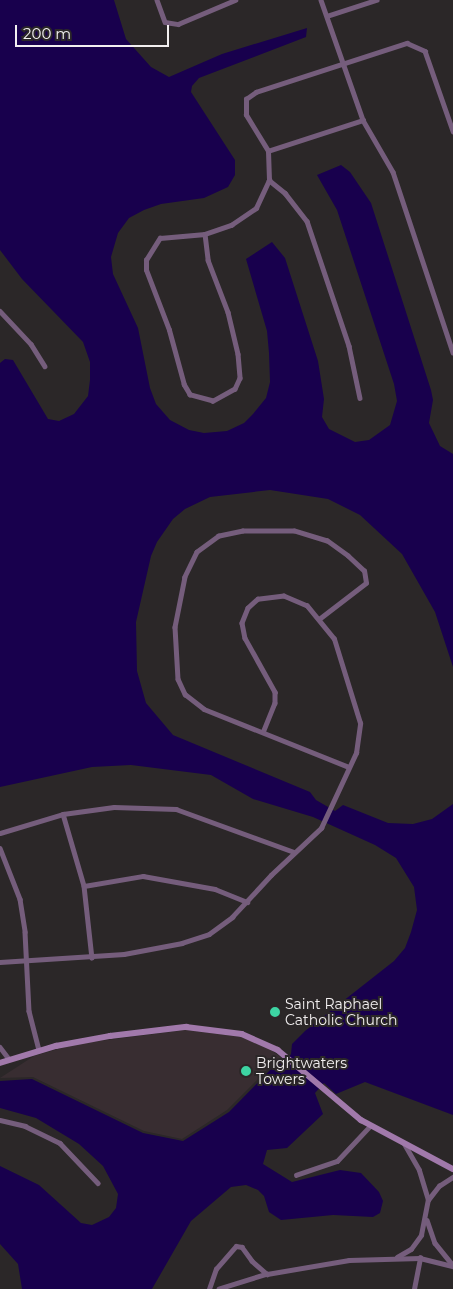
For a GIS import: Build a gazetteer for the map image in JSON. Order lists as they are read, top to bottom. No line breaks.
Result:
{"places":["Saint Raphael Catholic Church","Brightwaters Towers"],"scale_bar":"200 m"}
